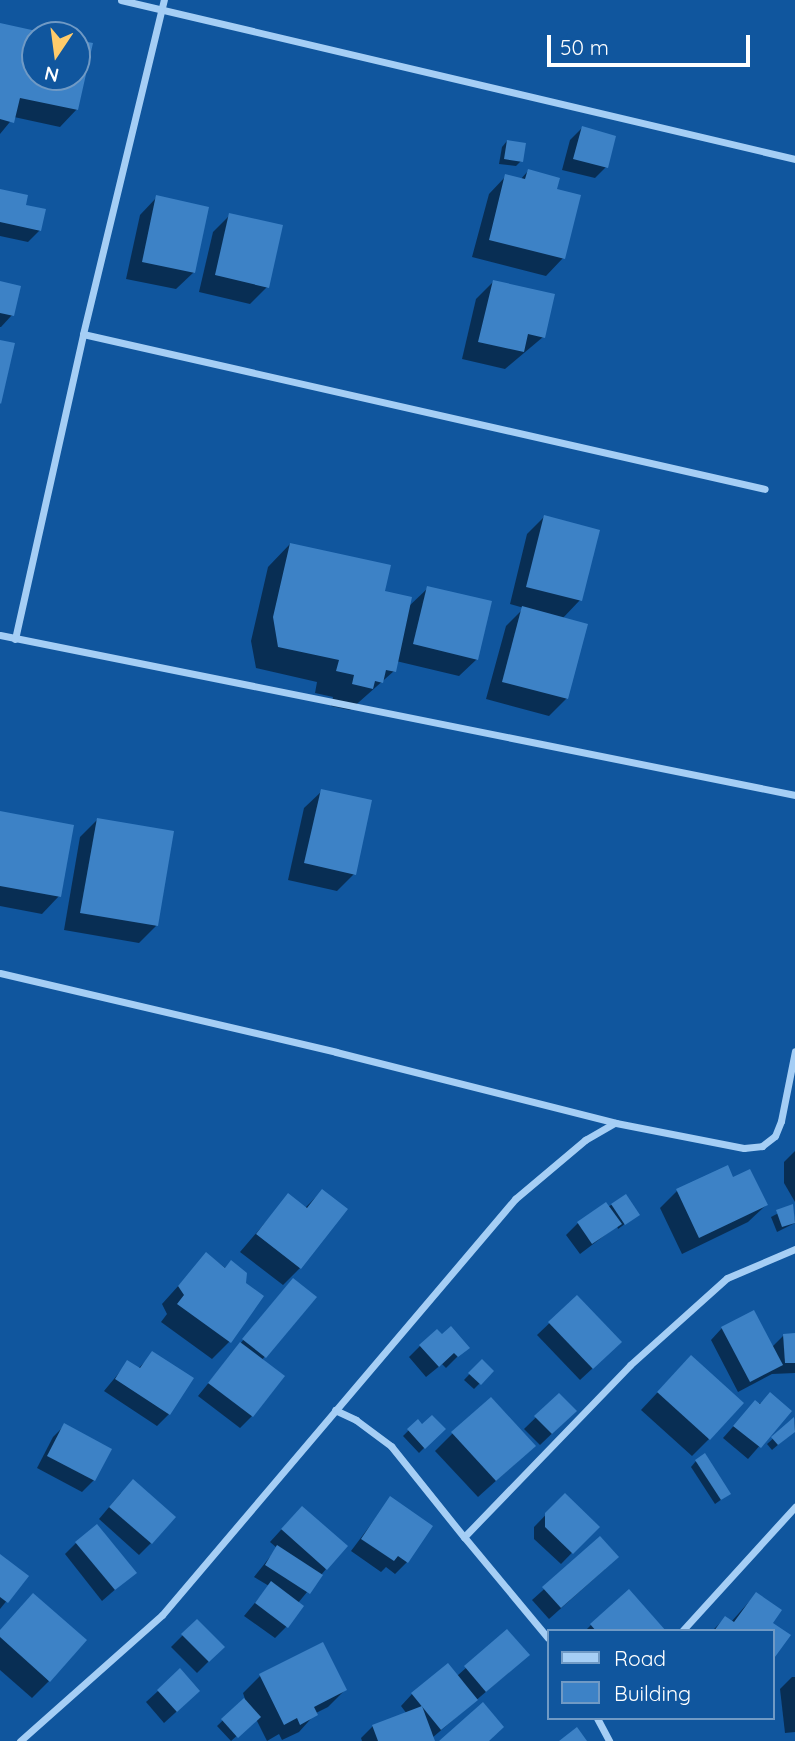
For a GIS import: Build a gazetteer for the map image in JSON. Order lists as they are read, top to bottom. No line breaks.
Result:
{"legend":["Road","Building"],"scale_bar":"50 m","north":"bottom"}
